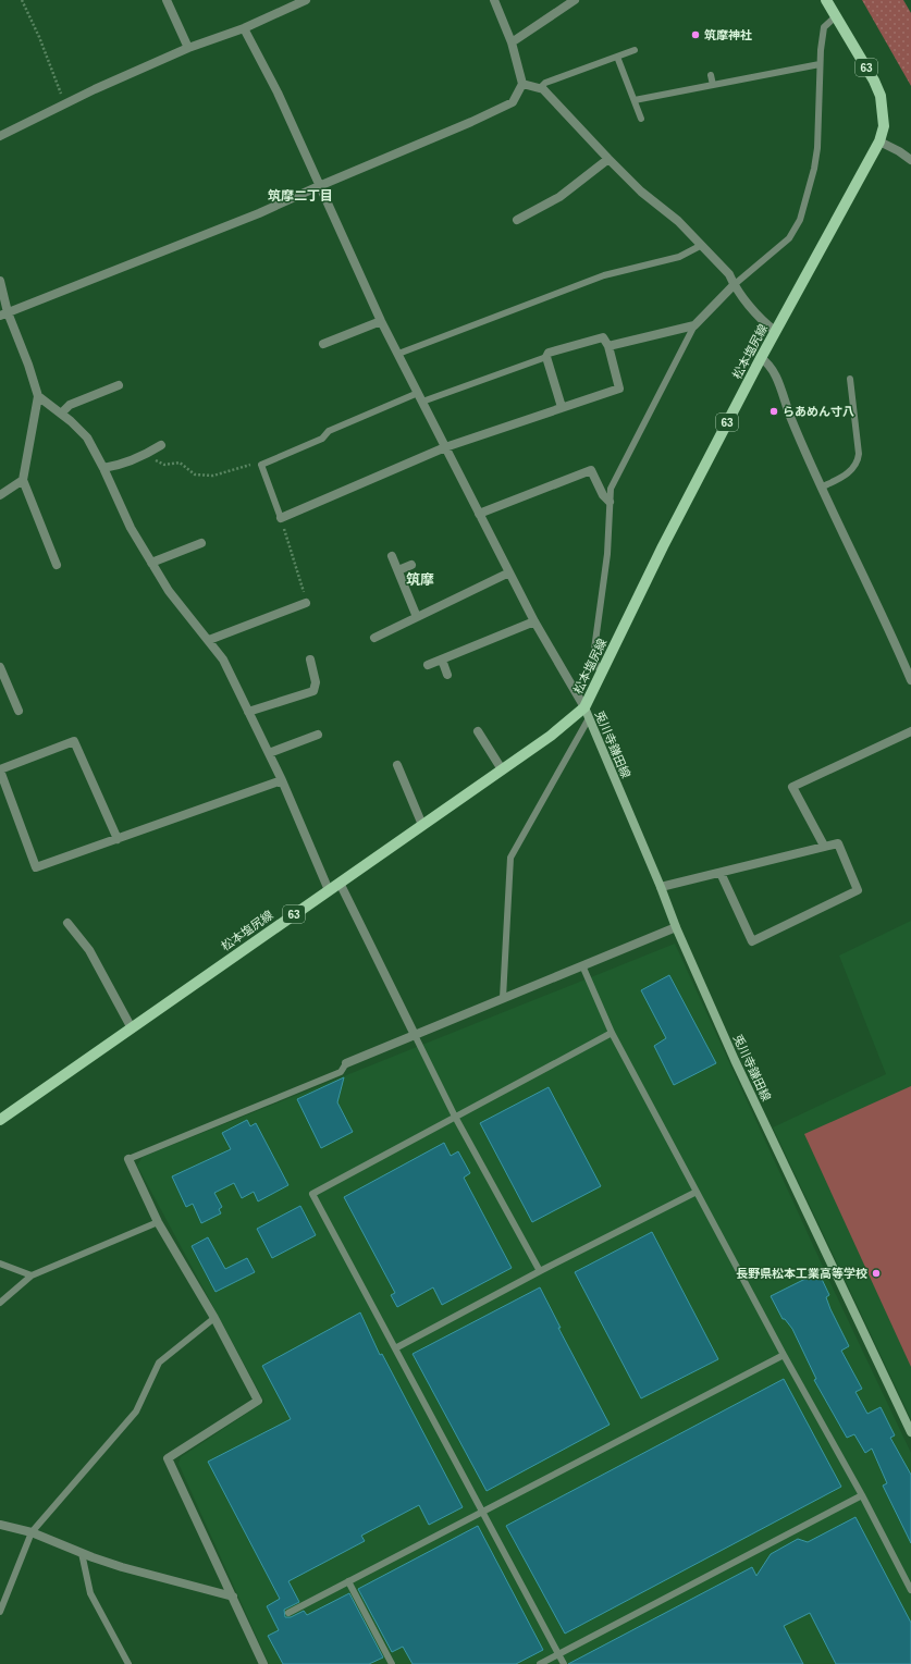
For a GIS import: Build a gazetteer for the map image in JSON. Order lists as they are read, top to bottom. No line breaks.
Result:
{"streets":{"main road":["63","松本塩尻線","兎川寺鎌田線"]},"crossings":[["松本塩尻線","兎川寺鎌田線"]],"districts":["筑摩二丁目","筑摩"],"places":["筑摩神社","らあめん寸八","長野県松本工業高等学校"]}
